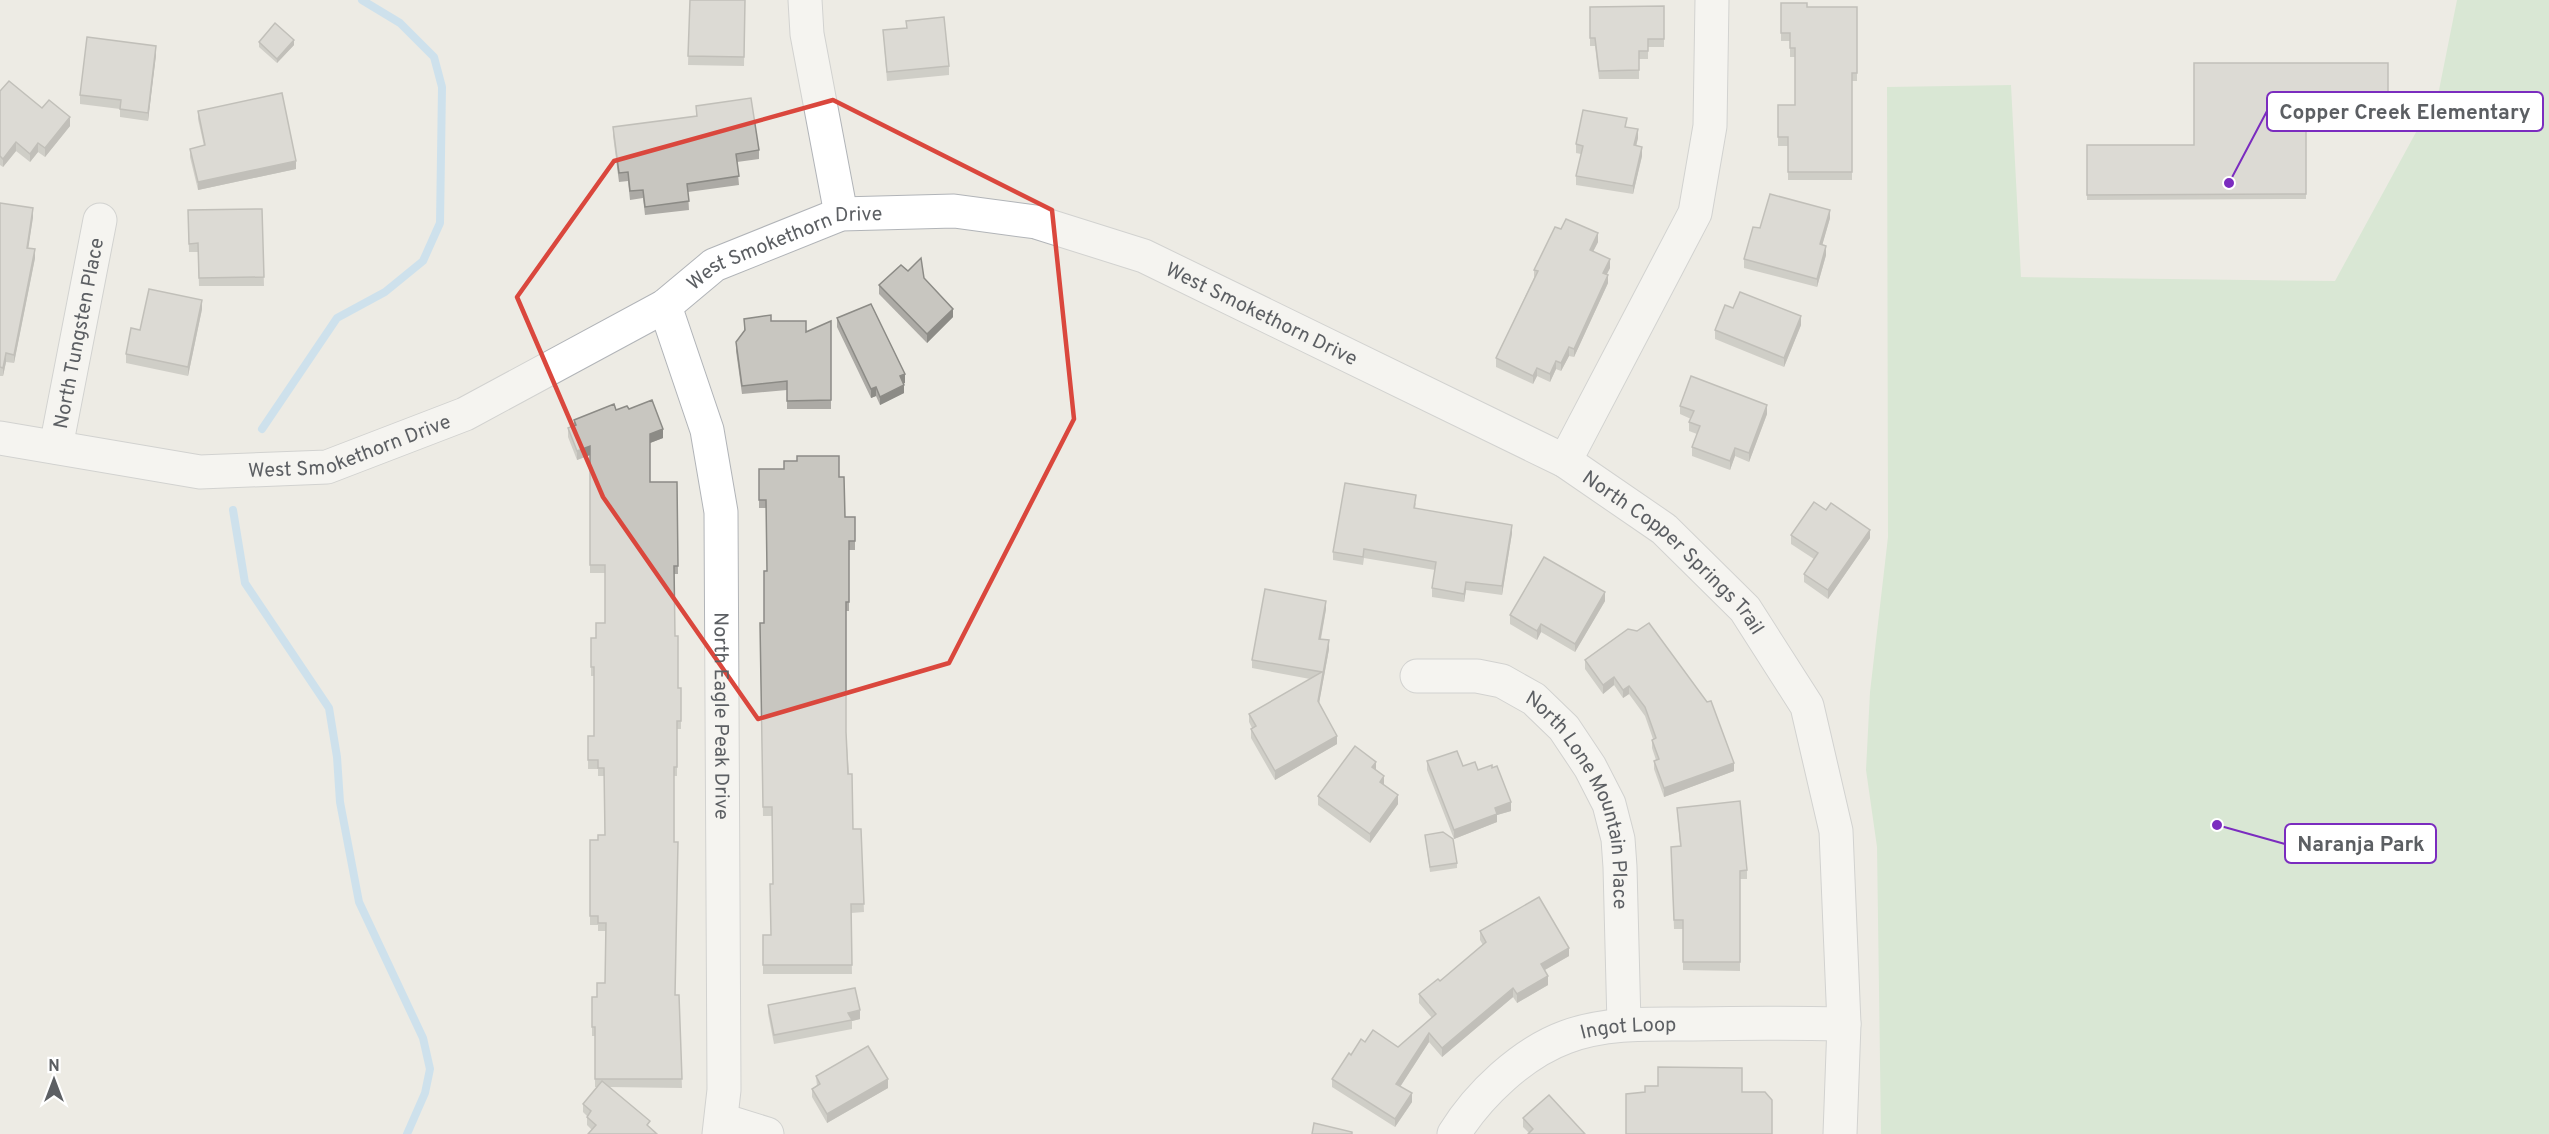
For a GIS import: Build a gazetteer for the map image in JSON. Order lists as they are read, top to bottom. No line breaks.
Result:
{"streets":{"street":["West Smokethorn Drive","North Tungsten Place","North Copper Springs Trail","North Eagle Peak Drive","North Lone Mountain Place","Ingot Loop"]},"crossings":[["West Smokethorn Drive","North Tungsten Place"],["West Smokethorn Drive","North Copper Springs Trail"],["West Smokethorn Drive","North Eagle Peak Drive"],["North Copper Springs Trail","Ingot Loop"],["North Lone Mountain Place","Ingot Loop"]],"places":["Copper Creek Elementary","Naranja Park"],"north":"top"}
